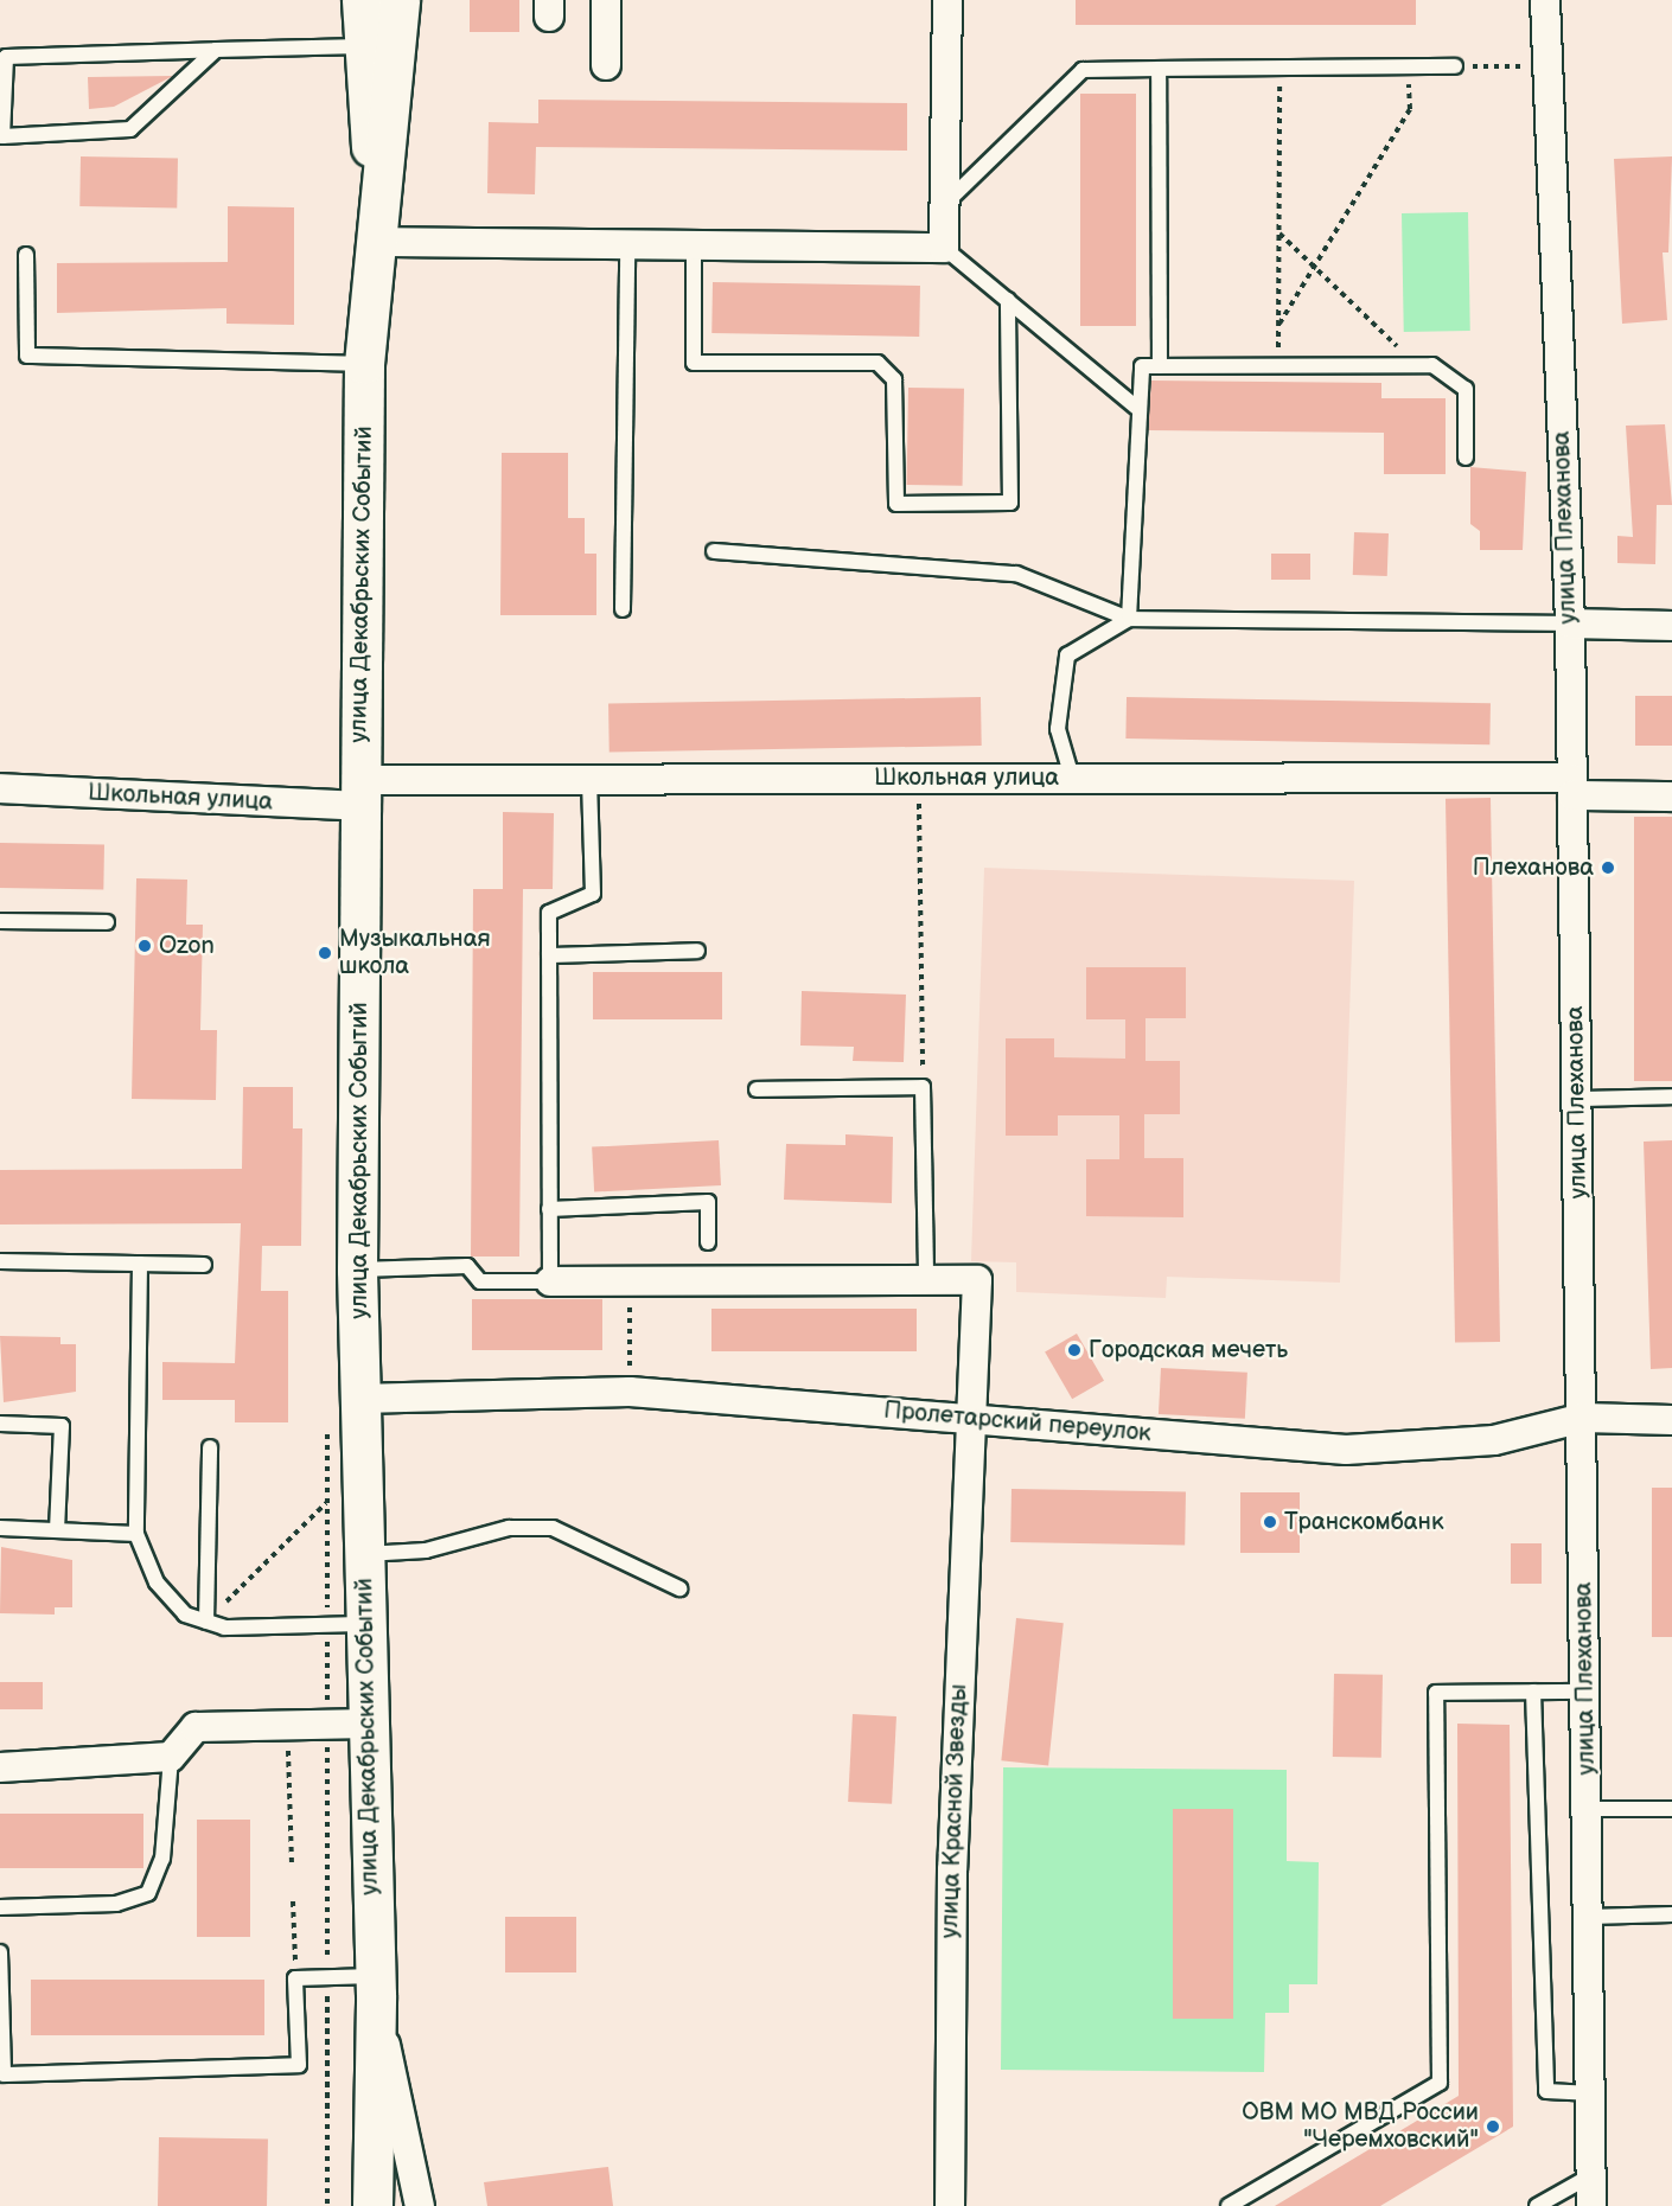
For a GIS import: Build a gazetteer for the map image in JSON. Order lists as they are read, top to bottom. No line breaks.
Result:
{"streets":{"street":["улица Плеханова","улица Декабрьских Событий","Школьная улица","Пролетарский переулок","улица Красной Звезды"]},"crossings":[["улица Плеханова","Школьная улица"],["улица Плеханова","Пролетарский переулок"],["улица Декабрьских Событий","Школьная улица"],["улица Декабрьских Событий","Пролетарский переулок"],["Пролетарский переулок","улица Красной Звезды"]],"places":["Плеханова","Ozon","Музыкальная школа","Городская мечеть","Транскомбанк","ОВМ МО МВД России \"Черемховский\""]}
